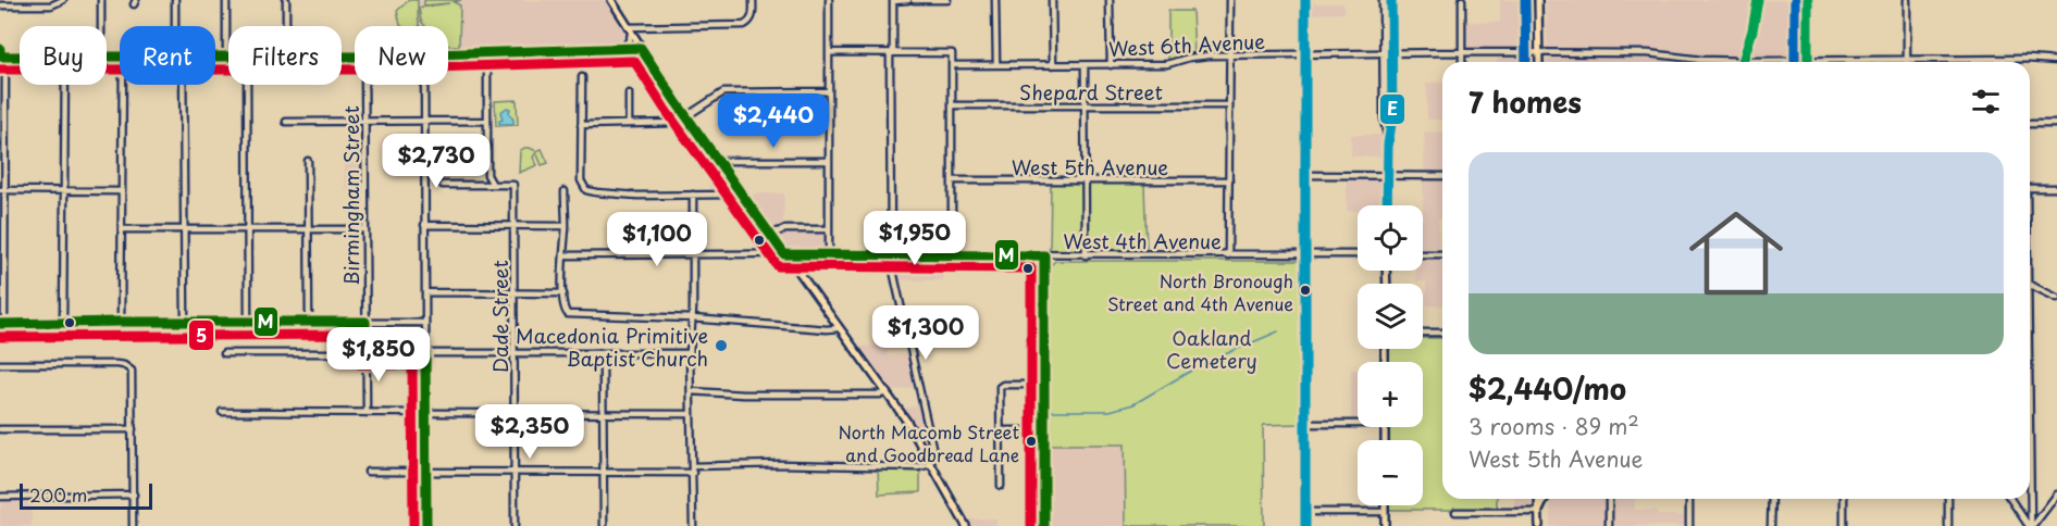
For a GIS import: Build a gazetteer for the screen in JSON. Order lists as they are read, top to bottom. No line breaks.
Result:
{"streets":{"street":["West 6th Avenue","Shepard Street","West 5th Avenue","Birmingham Street","West 4th Avenue","Dade Street"]},"parks":["Oakland Cemetery"],"places":["North Bronough Street and 4th Avenue","Macedonia Primitive Baptist Church","North Macomb Street and Goodbread Lane"],"lines":["transit line E","transit line M","transit line 5"],"scale_bar":"200 m","page":{"chip":["Buy","Rent","Filters","New"],"heading":"7 homes","price":["$2,440","$2,730","$1,950","$1,100","$1,300","$1,850","$2,350"],"list":[{"name":"$2,440/mo","note":"3 rooms · 89 m² · West 5th Avenue"}],"map_buttons":["+","−"],"scale":"200 m"}}
